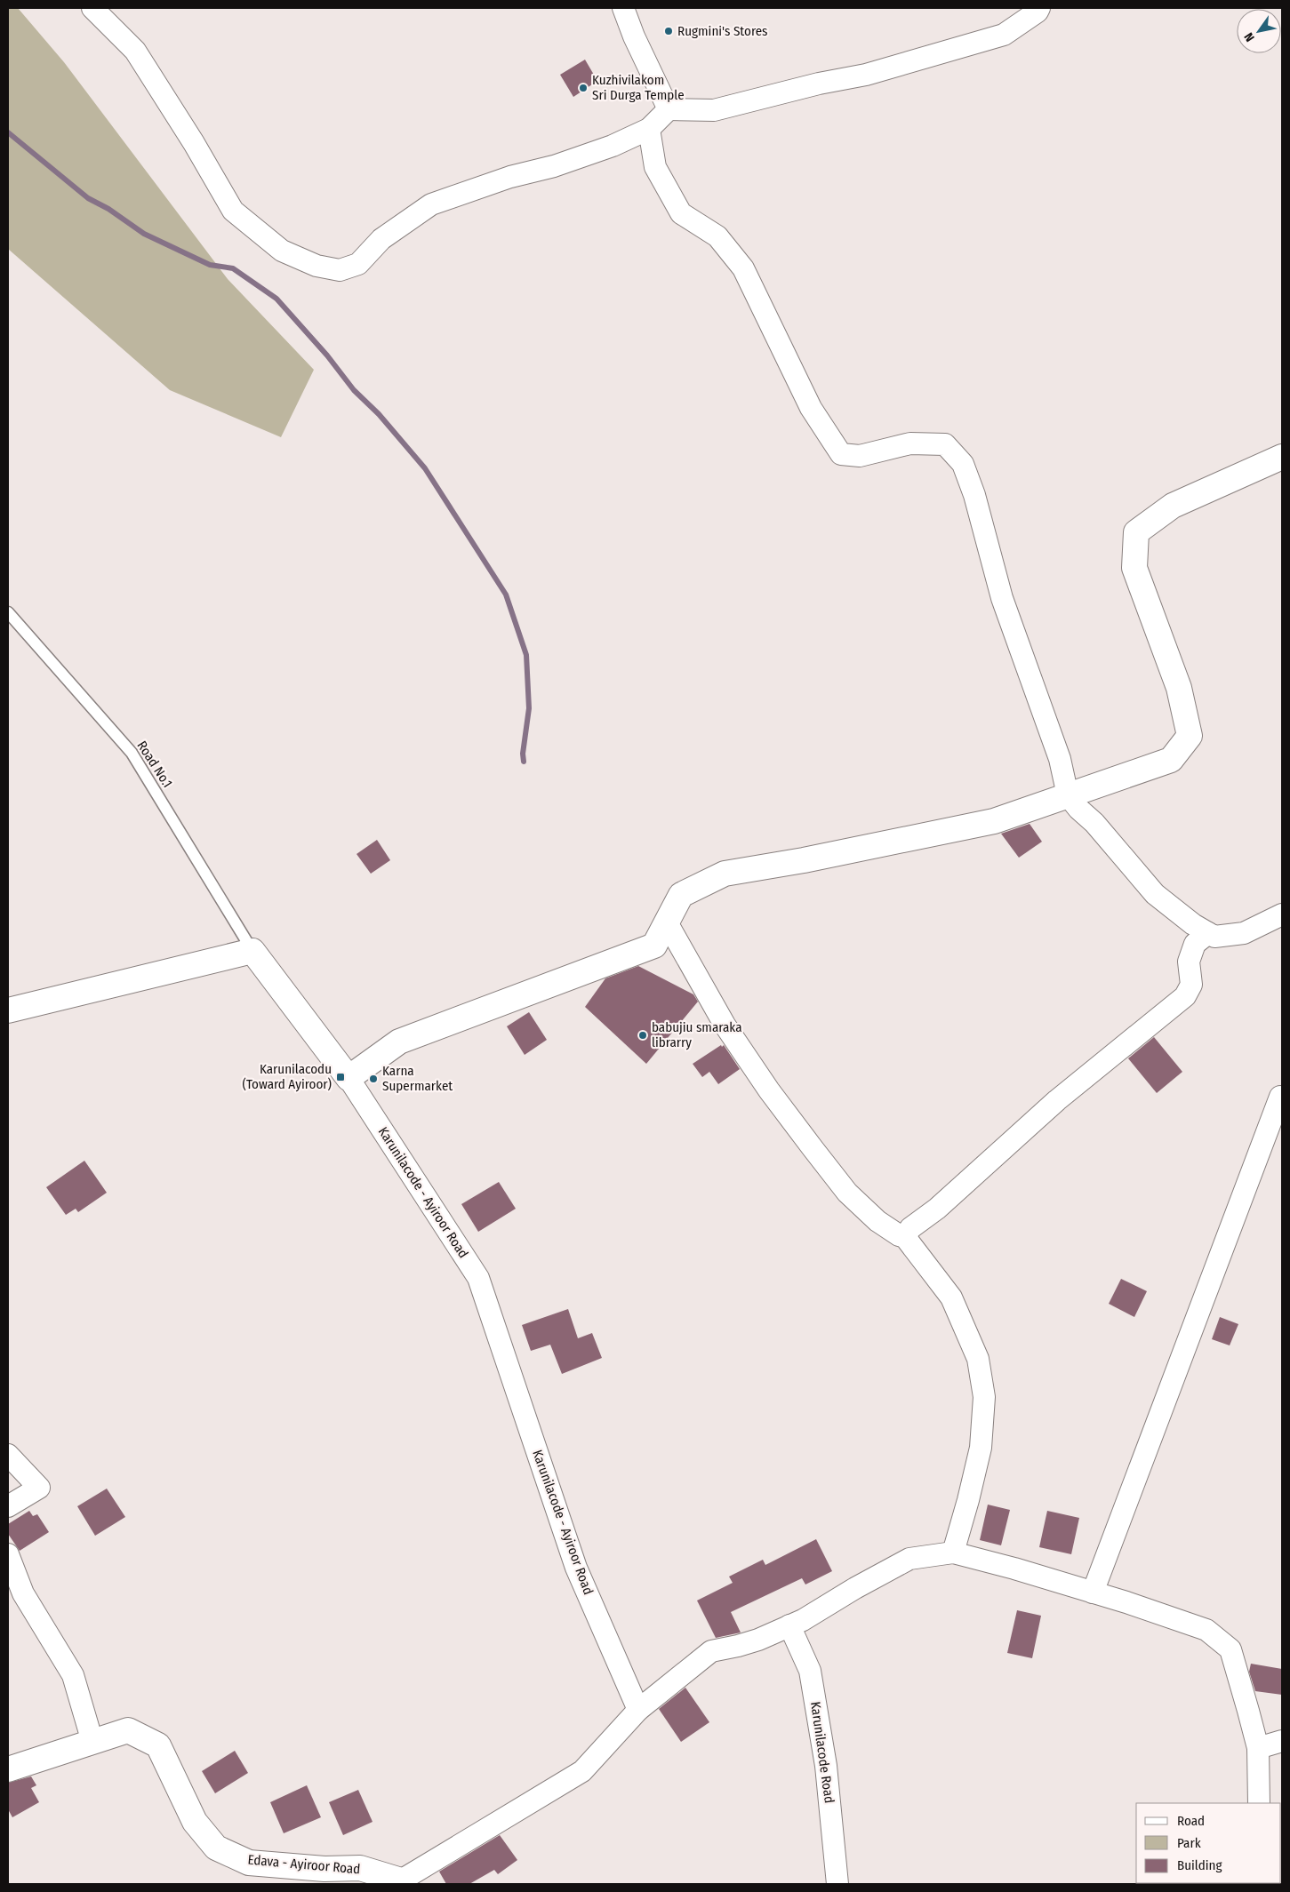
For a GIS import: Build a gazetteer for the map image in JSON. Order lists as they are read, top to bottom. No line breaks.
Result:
{"streets":{"main road":["Edava - Ayiroor Road"],"street":["Karunilacode - Ayiroor Road","Karunilacode Road"],"lane":["Road No.1"]},"places":{"other":["Rugmini's Stores","Kuzhivilakom Sri Durga Temple","babujiu smaraka librarry","Karna Supermarket"],"transit":["Karunilacodu (Toward Ayiroor)"]},"legend":["Road","Park","Building"],"north":"bottom left"}
